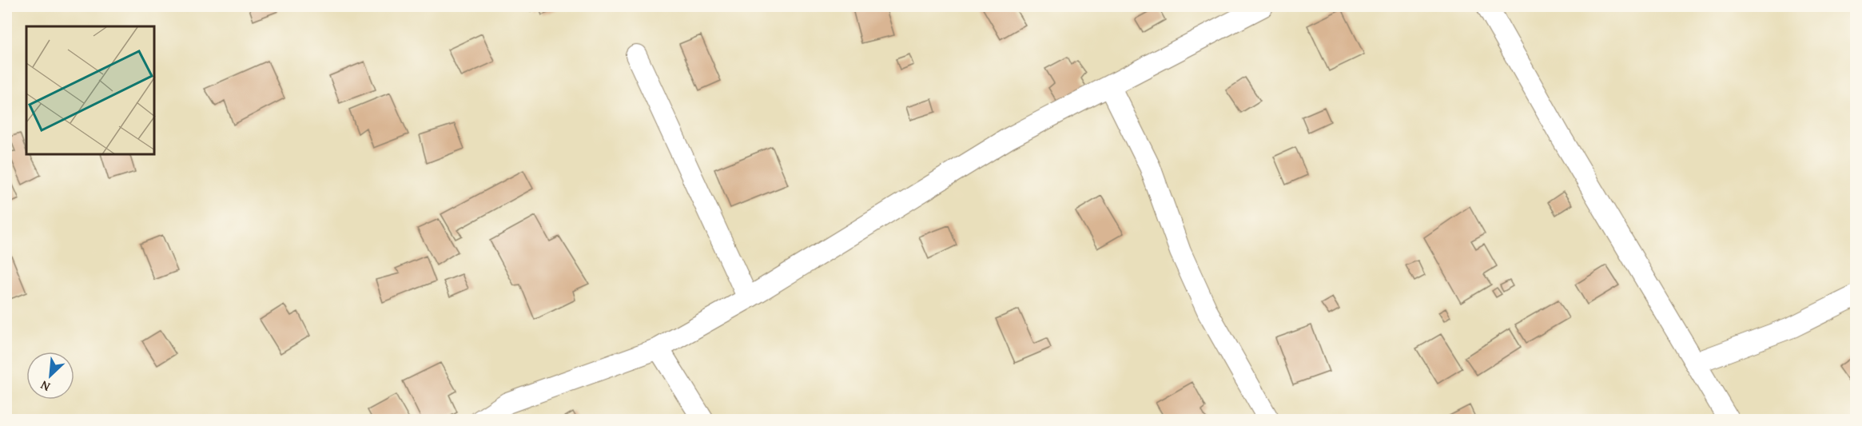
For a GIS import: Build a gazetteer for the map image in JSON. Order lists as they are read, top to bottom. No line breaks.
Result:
{"north":"bottom left"}
